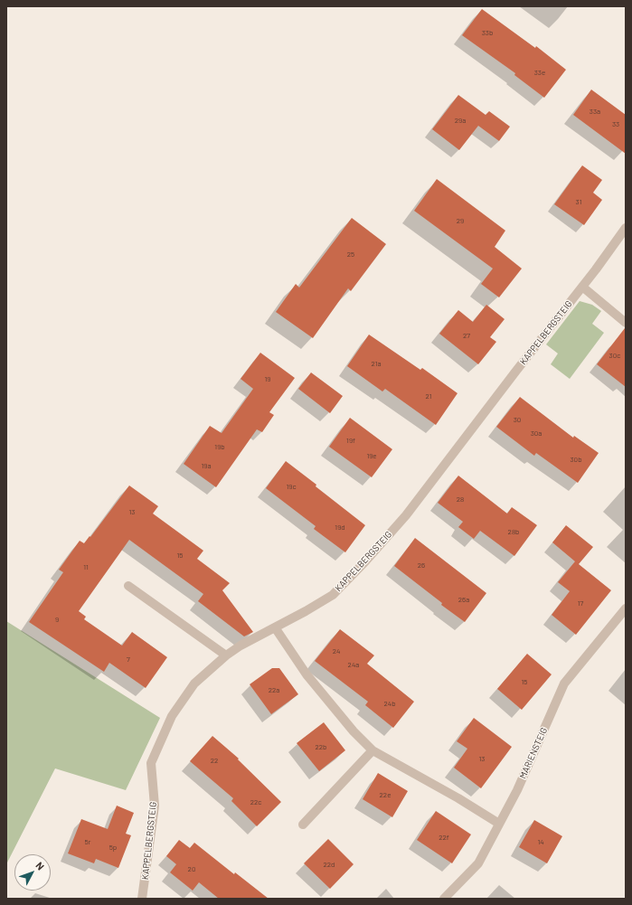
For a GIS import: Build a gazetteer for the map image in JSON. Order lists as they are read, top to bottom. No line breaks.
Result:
{"streets":{"street":["KAPPELBERGSTEIG","MARIENSTEIG"]},"house_numbers":["33b","33e","33a","29a","33","31","29","25","27","30c","21a","19","21","30","30a","19f","19b","19e","30b","19a","19c","28","13","19d","28b","15","26","11","26a","17","9","24","7","24a","15","22a","24b","22b","13","22","22e","22c","22f","5r","14","5p","22d","20"],"north":"top right"}
